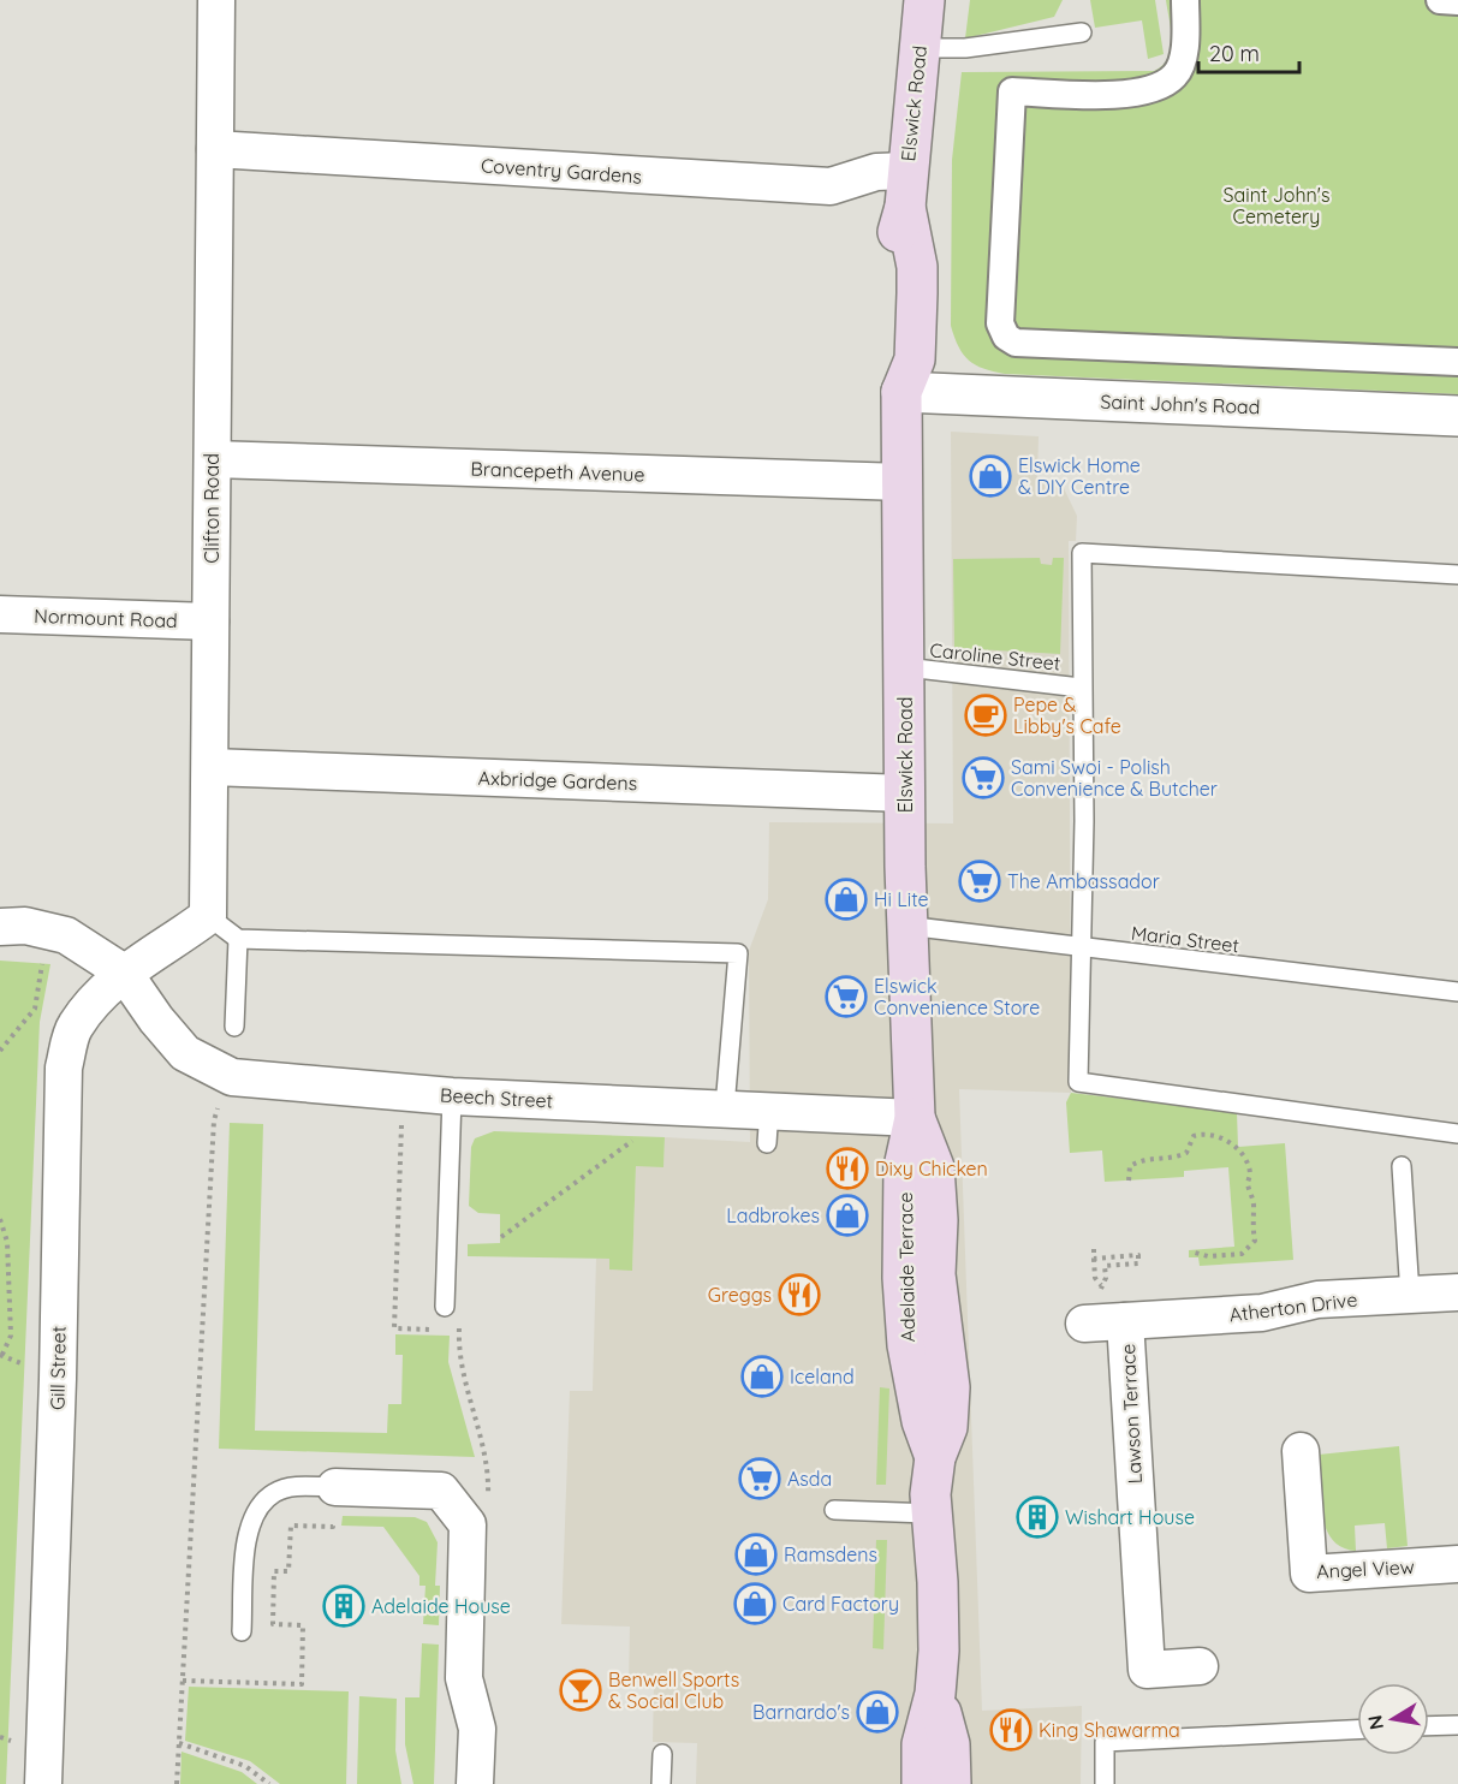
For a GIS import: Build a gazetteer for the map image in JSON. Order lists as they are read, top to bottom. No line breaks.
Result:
{"streets":{"main road":["Elswick Road","Adelaide Terrace"],"street":["Coventry Gardens","Saint John's Road","Brancepeth Avenue","Clifton Road","Normount Road","Axbridge Gardens","Beech Street","Atherton Drive","Gill Street","Lawson Terrace","Angel View"],"lane":["Caroline Street","Maria Street"]},"crossings":[["Elswick Road","Coventry Gardens"],["Elswick Road","Saint John's Road"],["Elswick Road","Brancepeth Avenue"],["Elswick Road","Caroline Street"],["Elswick Road","Axbridge Gardens"],["Elswick Road","Maria Street"],["Elswick Road","Beech Street"],["Elswick Road","Adelaide Terrace"],["Coventry Gardens","Clifton Road"],["Brancepeth Avenue","Clifton Road"],["Clifton Road","Normount Road"],["Clifton Road","Axbridge Gardens"],["Beech Street","Adelaide Terrace"],["Beech Street","Gill Street"],["Atherton Drive","Lawson Terrace"]],"parks":["Saint John's Cemetery"],"places":{"shop":["Elswick Home & DIY Centre","Hi Lite","Ladbrokes","Iceland","Ramsdens","Card Factory","Barnardo's"],"cafe":["Pepe & Libby's Cafe"],"supermarket":["Sami Swoi - Polish Convenience & Butcher","The Ambassador","Elswick Convenience Store","Asda"],"restaurant":["Dixy Chicken","Greggs","King Shawarma"],"building":["Wishart House","Adelaide House"],"bar":["Benwell Sports & Social Club"]},"scale_bar":"20 m","north":"left"}
